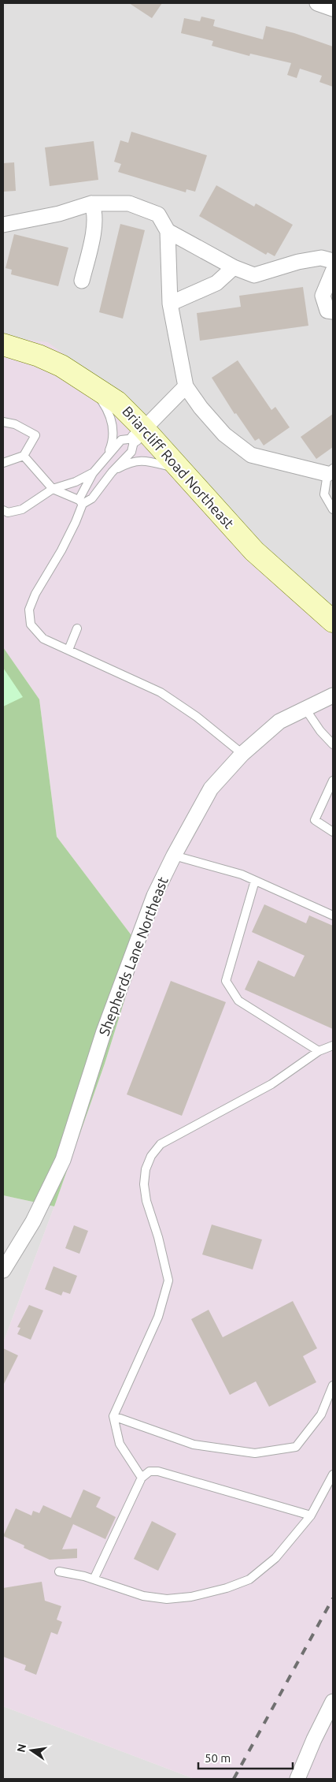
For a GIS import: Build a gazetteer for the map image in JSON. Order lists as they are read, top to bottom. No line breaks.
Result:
{"streets":{"main road":["Briarcliff Road Northeast"],"street":["Shepherds Lane Northeast"]},"scale_bar":"50 m","north":"left"}
